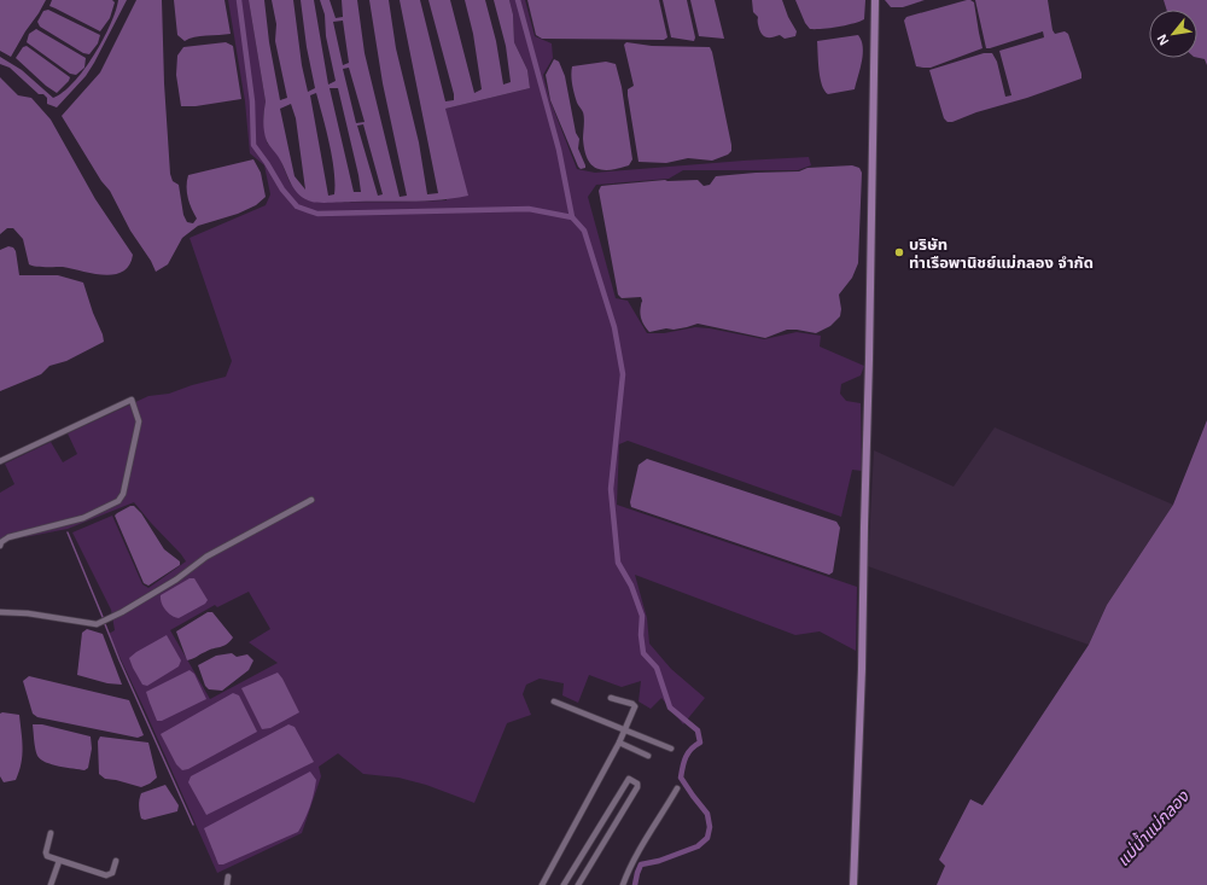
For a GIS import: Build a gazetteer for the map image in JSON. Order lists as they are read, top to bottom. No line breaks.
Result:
{"water":["แม่น้ำแม่กลอง"],"places":["บริษัท ท่าเรือพานิชย์แม่กลอง จำกัด"],"north":"bottom left"}
